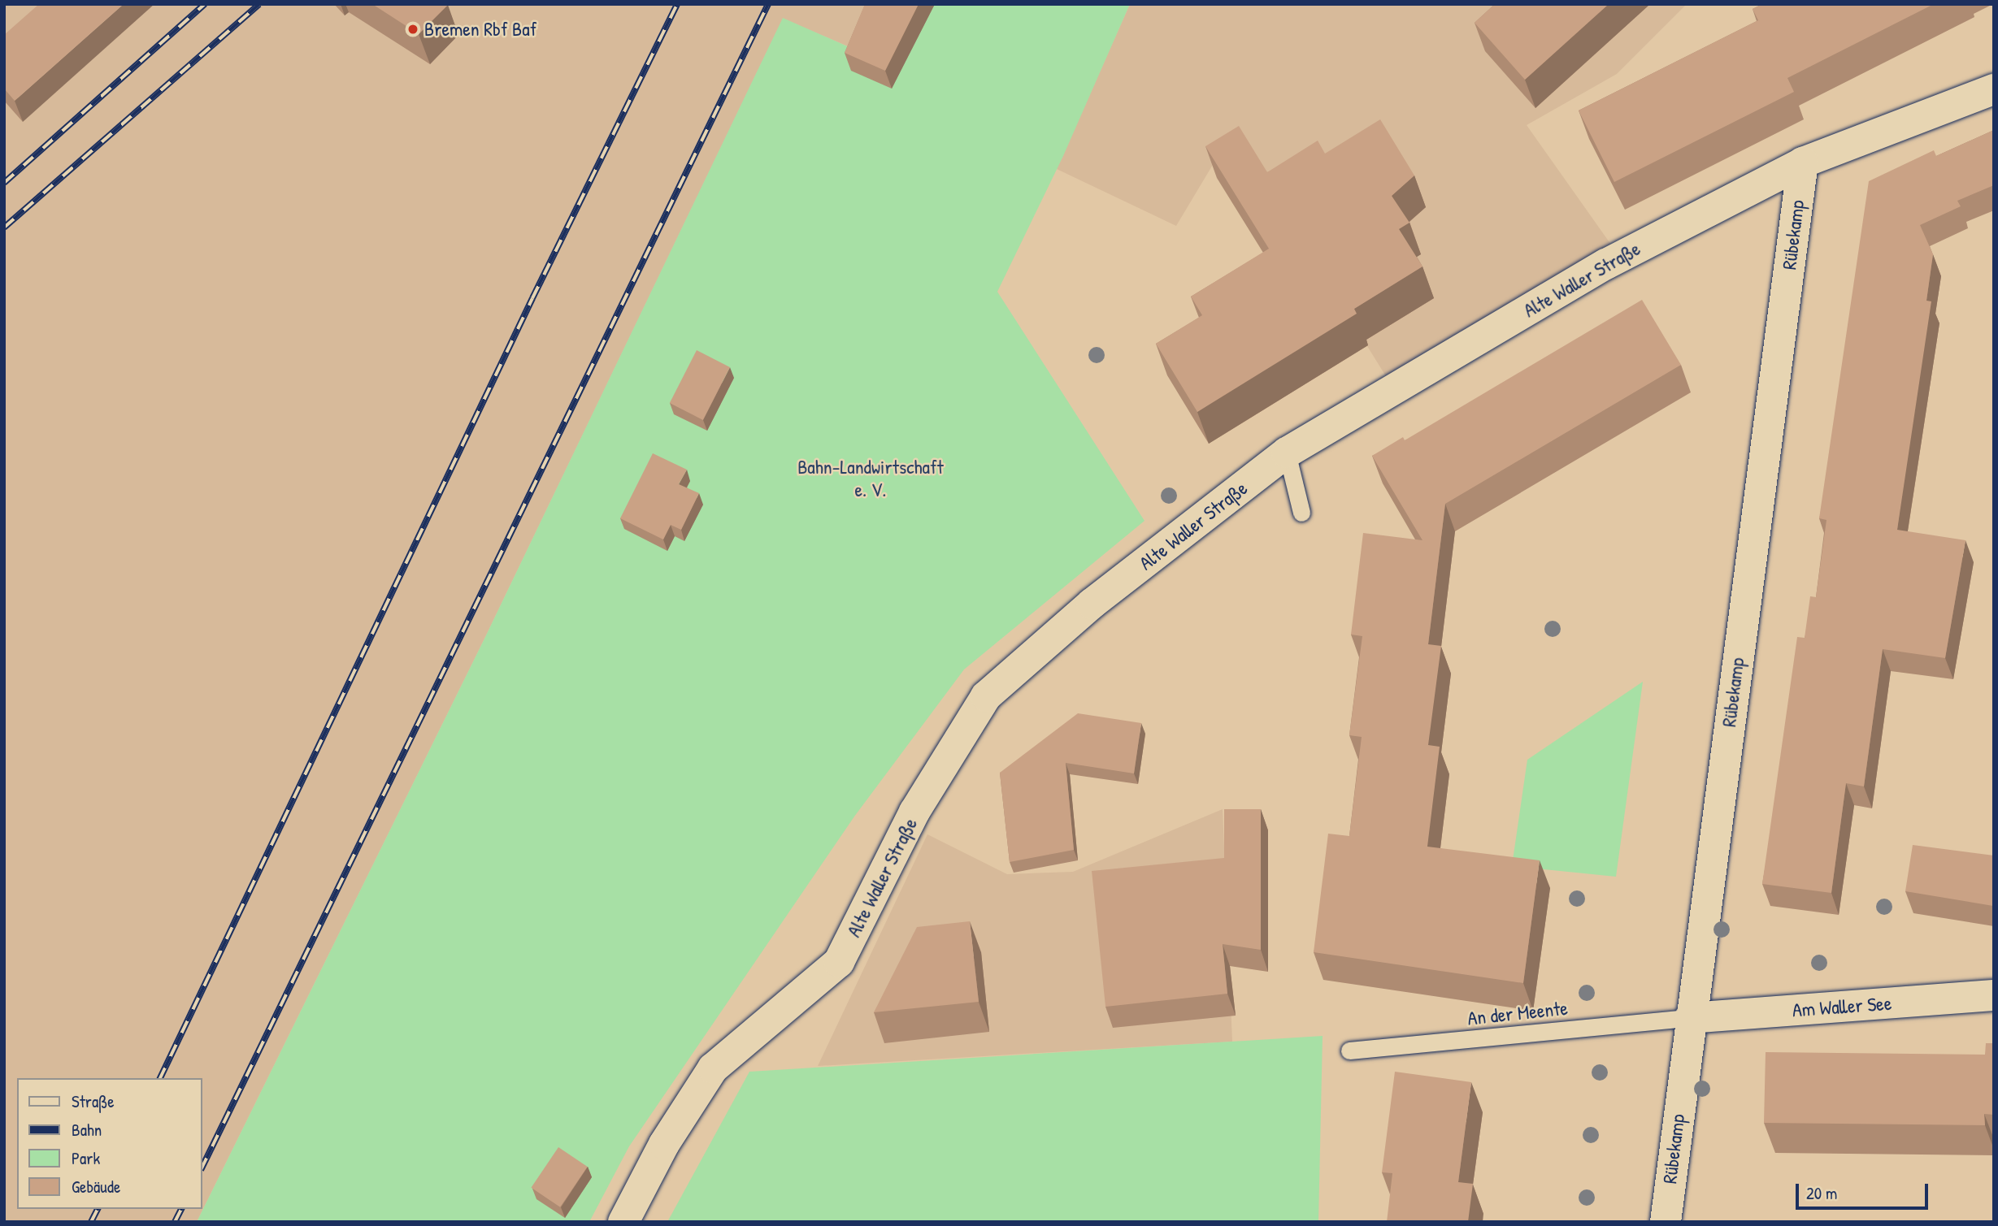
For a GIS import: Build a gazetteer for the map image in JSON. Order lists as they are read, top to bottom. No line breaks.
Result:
{"streets":{"street":["Rübekamp","Alte Waller Straße","Am Waller See"],"lane":["An der Meente"]},"crossings":[["Rübekamp","Alte Waller Straße"],["Rübekamp","Am Waller See"],["Rübekamp","An der Meente"],["Am Waller See","An der Meente"]],"parks":["Bahn-Landwirtschaft e. V."],"places":["Bremen Rbf Baf"],"legend":["Straße","Bahn","Park","Gebäude"],"scale_bar":"20 m"}
